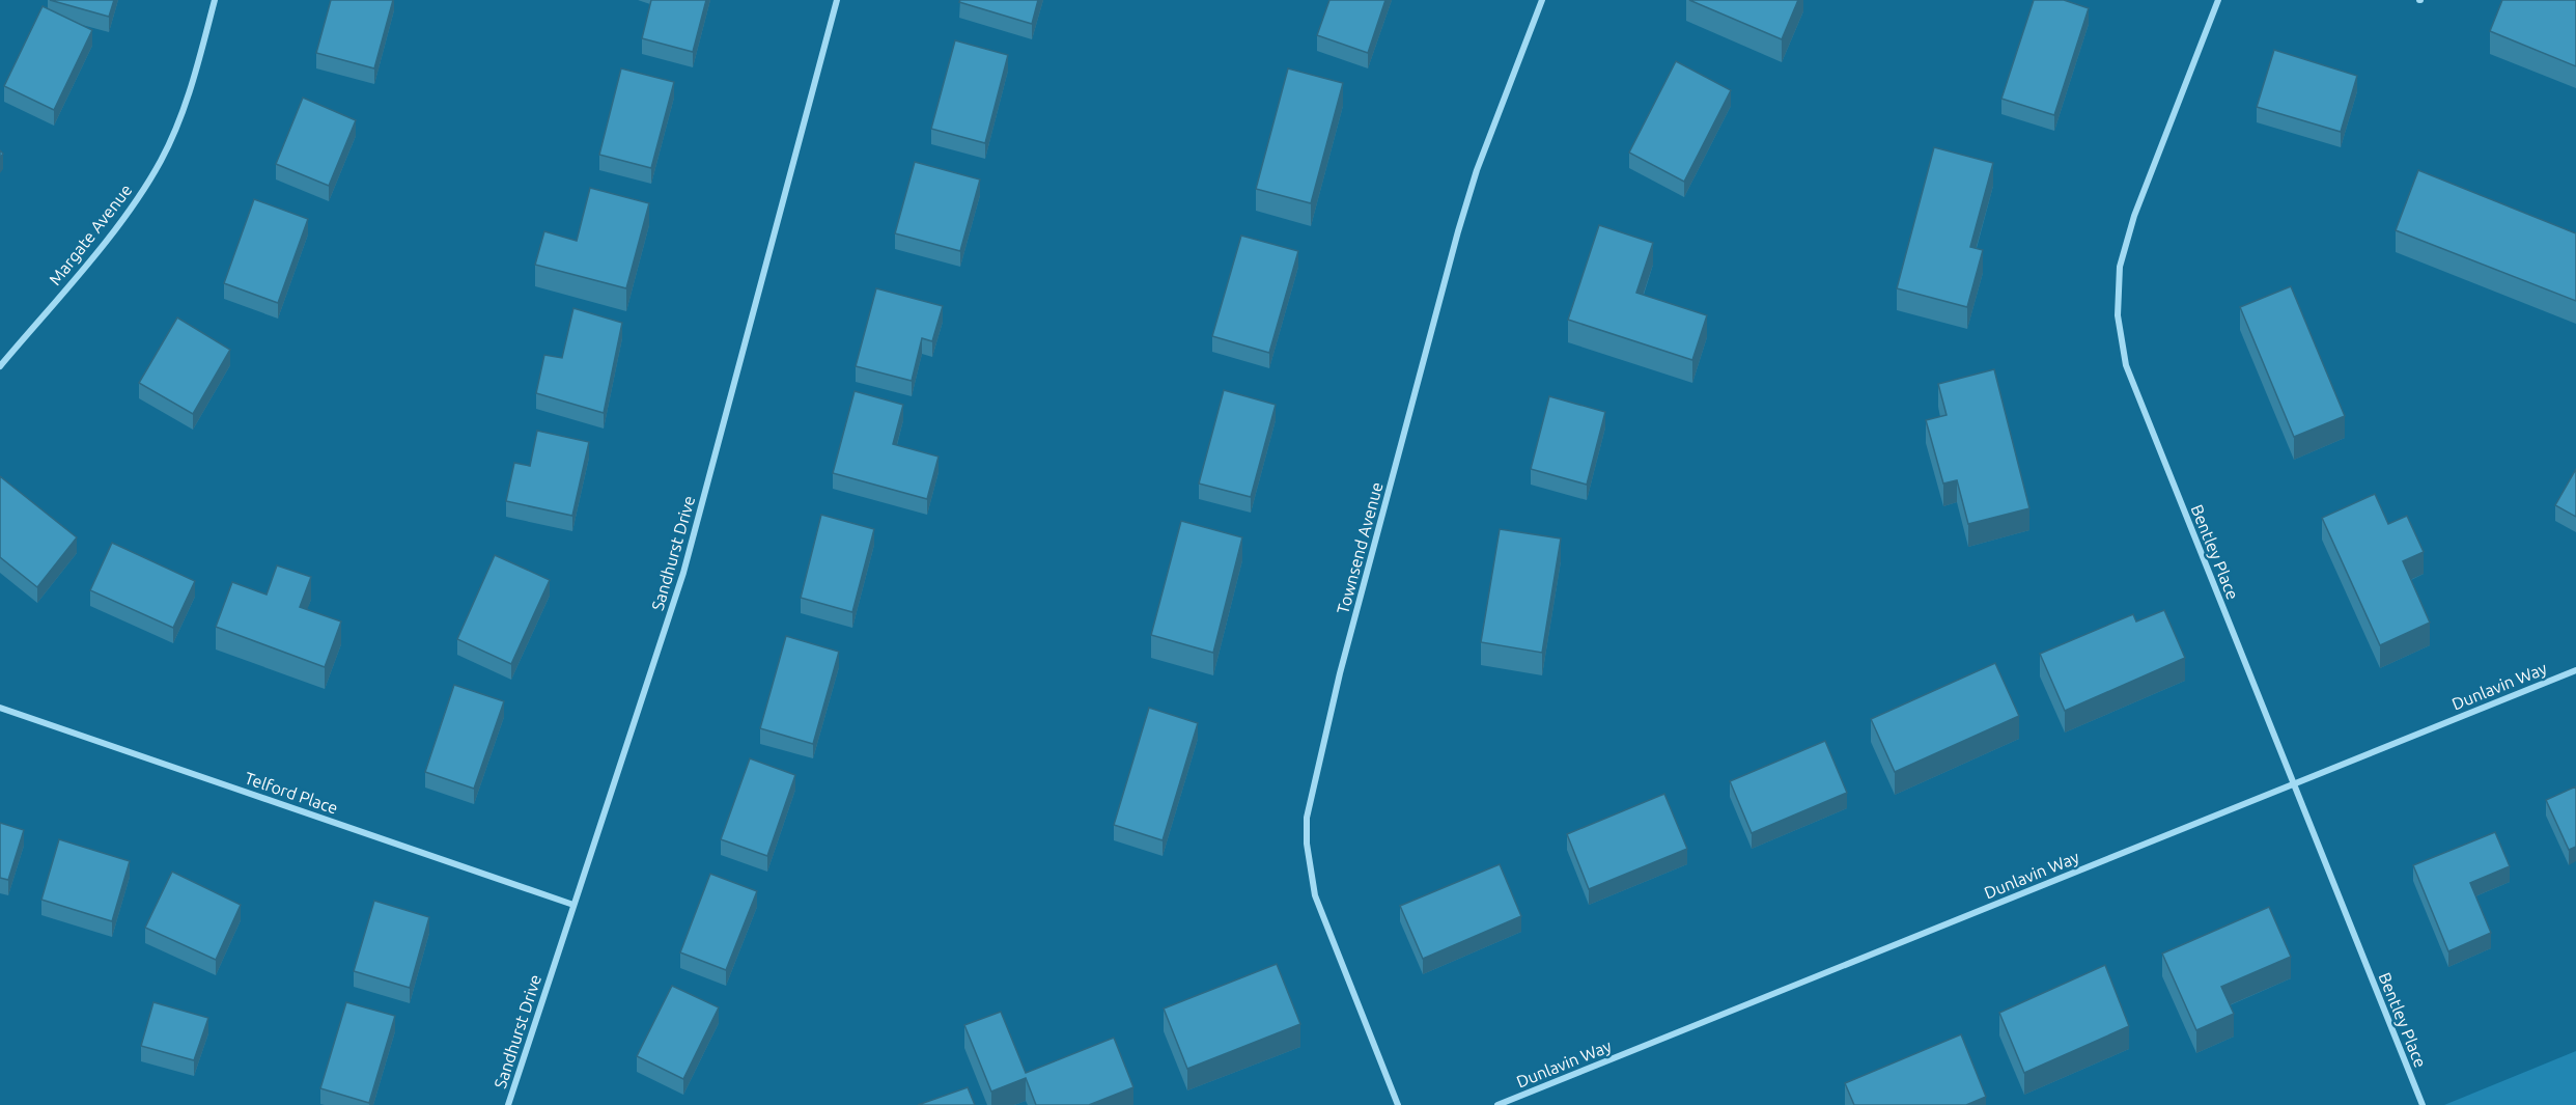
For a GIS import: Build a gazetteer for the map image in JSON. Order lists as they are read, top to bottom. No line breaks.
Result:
{"streets":{"street":["Margate Avenue","Townsend Avenue","Bentley Place","Sandhurst Drive","Dunlavin Way","Telford Place"]},"crossings":[["Bentley Place","Dunlavin Way"],["Sandhurst Drive","Telford Place"]]}
